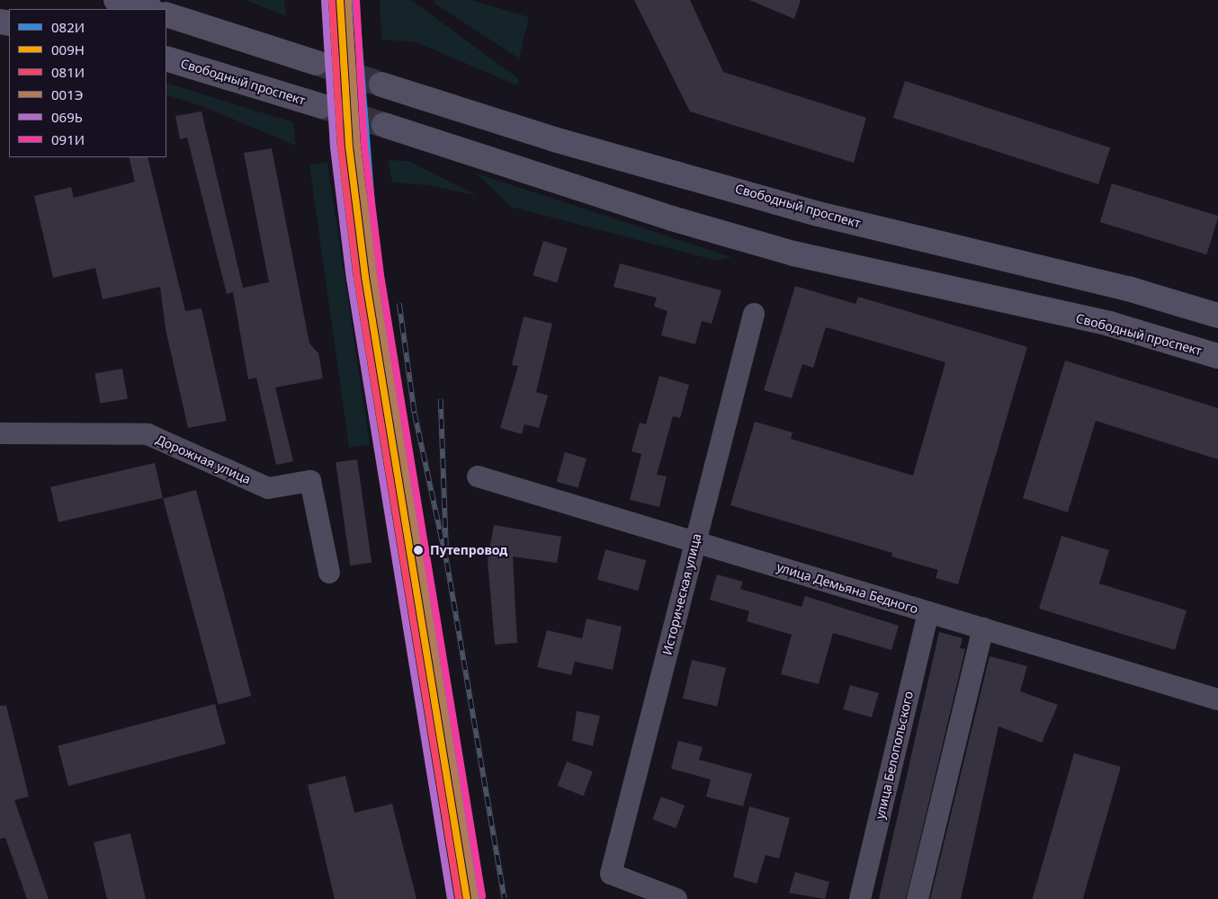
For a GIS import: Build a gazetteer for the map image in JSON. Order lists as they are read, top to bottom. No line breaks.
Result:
{"streets":{"main road":["Свободный проспект"],"street":["Дорожная улица","улица Демьяна Бедного","Историческая улица","улица Белопольского"]},"crossings":[["улица Демьяна Бедного","Историческая улица"],["улица Демьяна Бедного","улица Белопольского"]],"places":["Путепровод"],"lines":["transit line 082И","transit line 009Н","transit line 001Э","transit line 091И","transit line 081И","transit line 069Ь"],"legend":["082И","009Н","081И","001Э","069Ь","091И"]}
